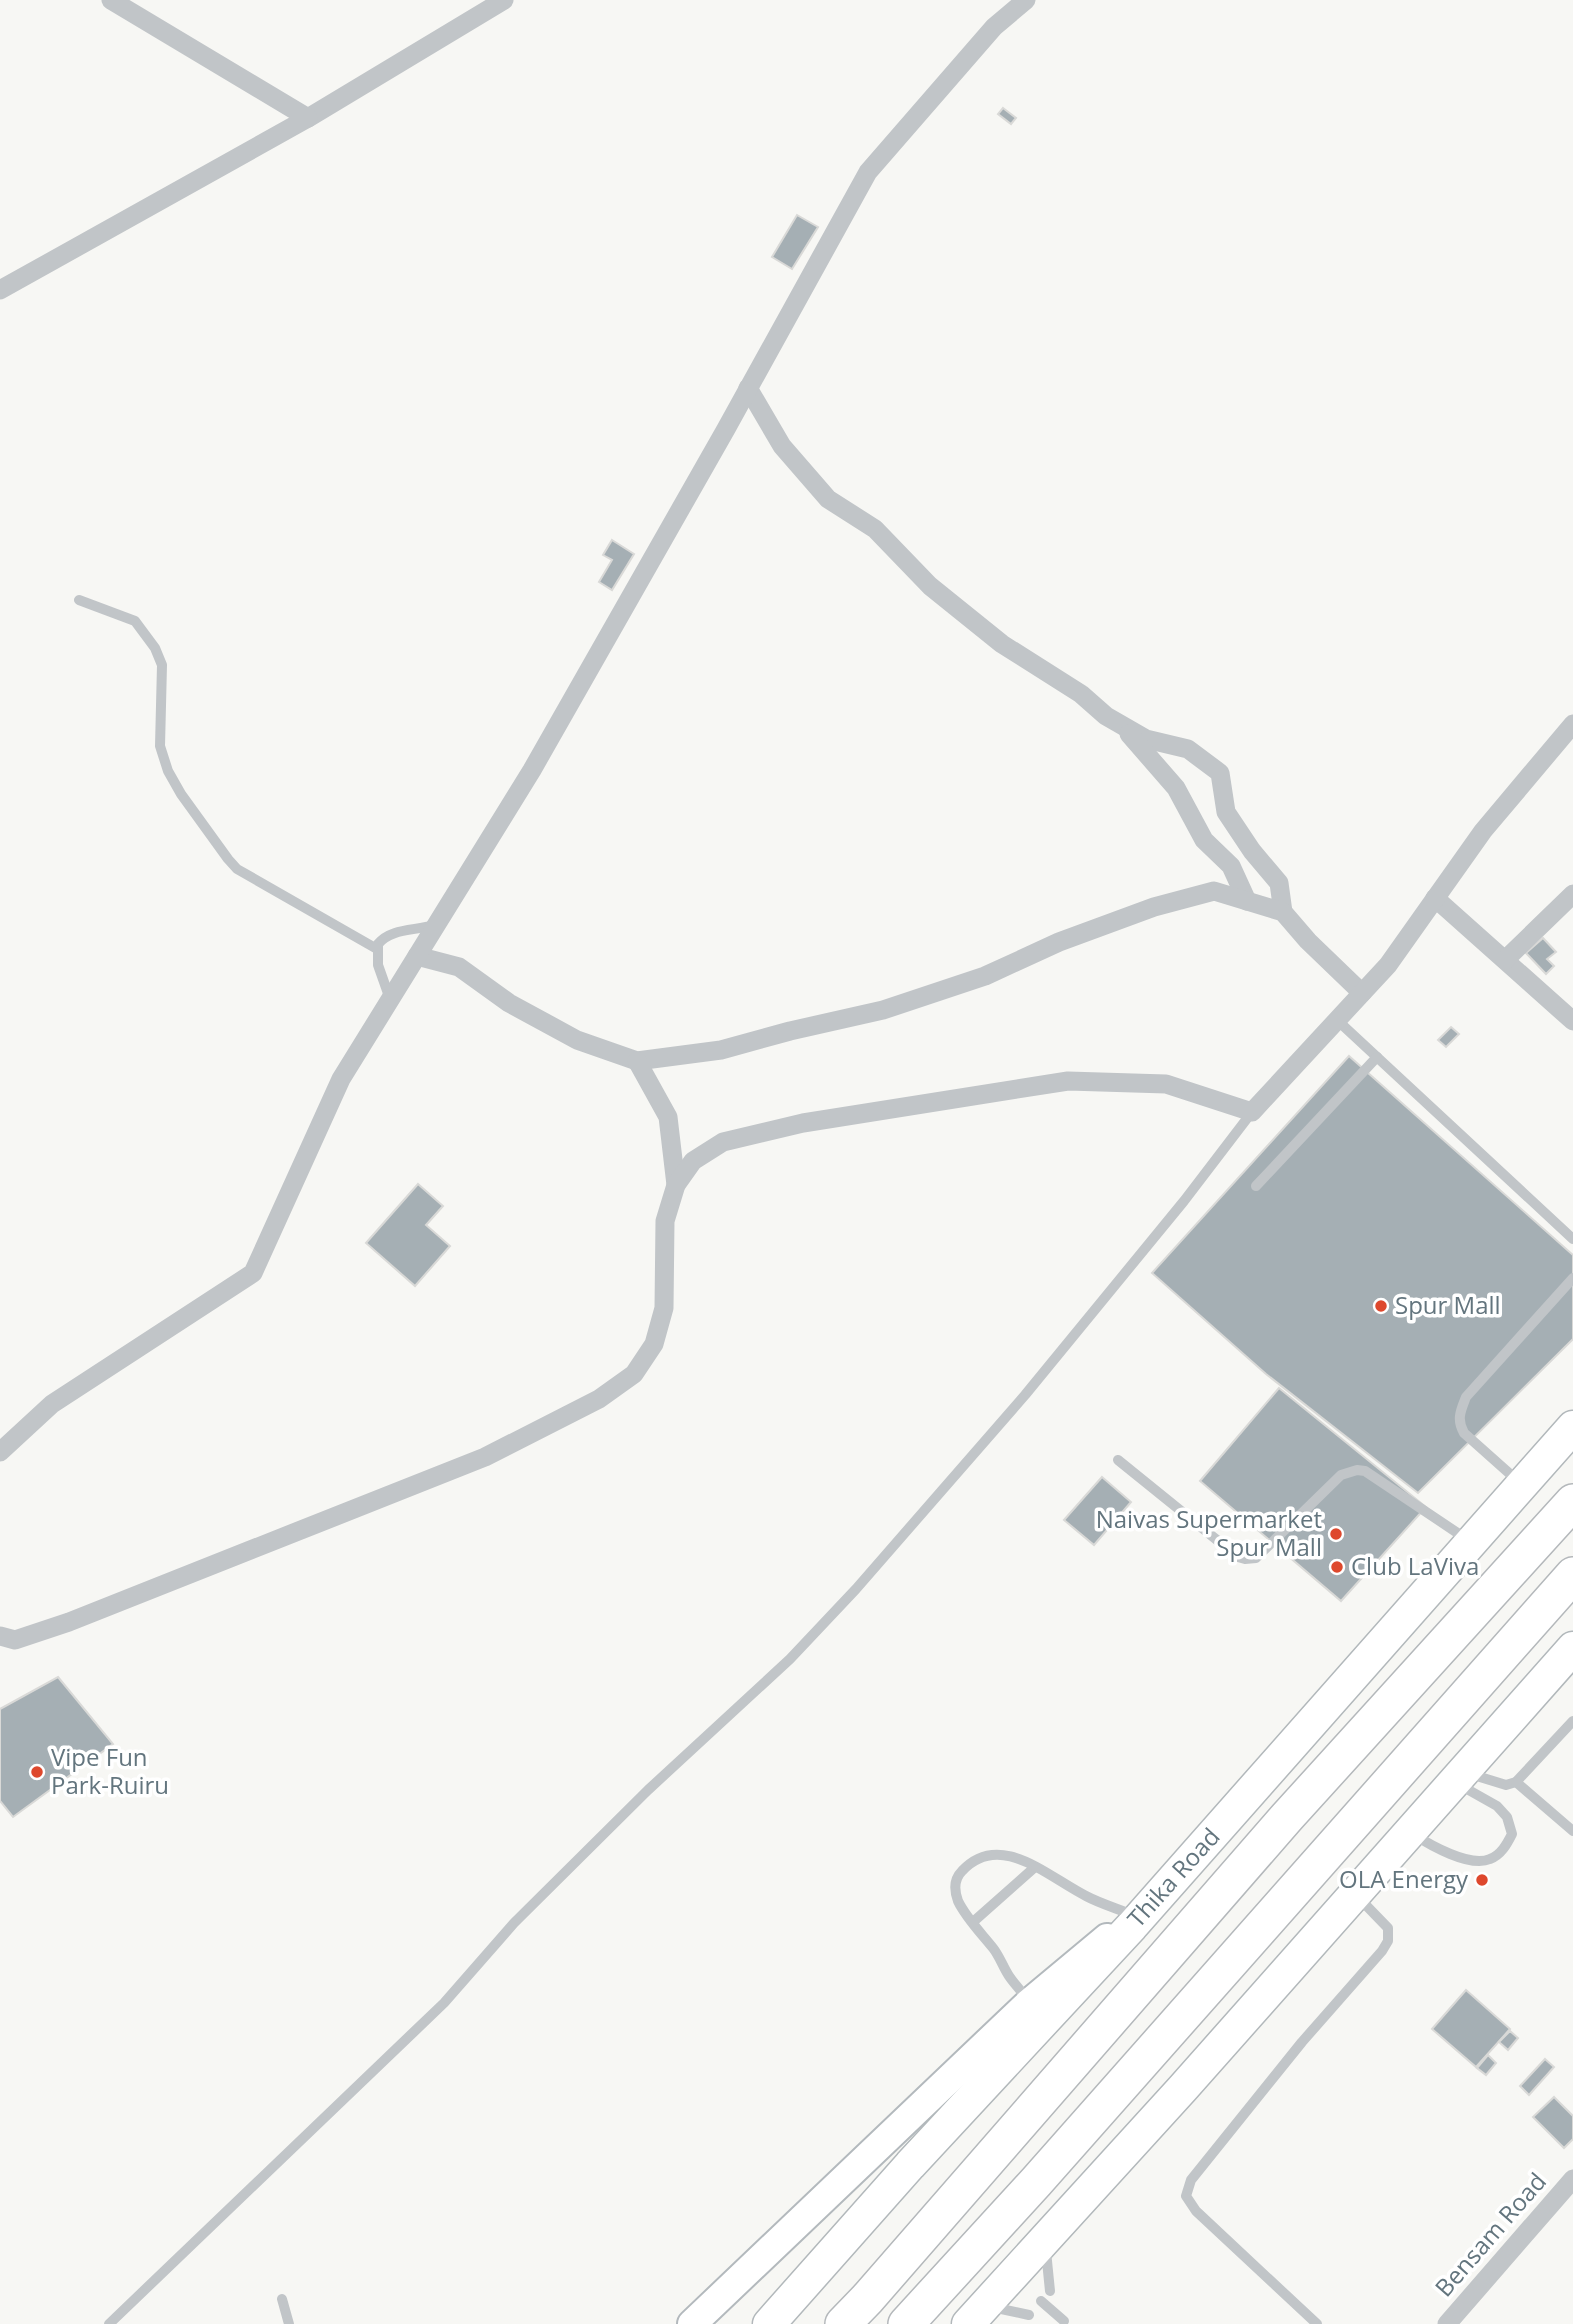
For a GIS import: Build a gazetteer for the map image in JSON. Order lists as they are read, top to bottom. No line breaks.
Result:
{"streets":{"highway":["Thika Road"],"street":["Bensam Road"]},"places":["Spur Mall","Naivas Supermarket Spur Mall","Club LaViva","Vipe Fun Park-Ruiru","OLA Energy"]}
